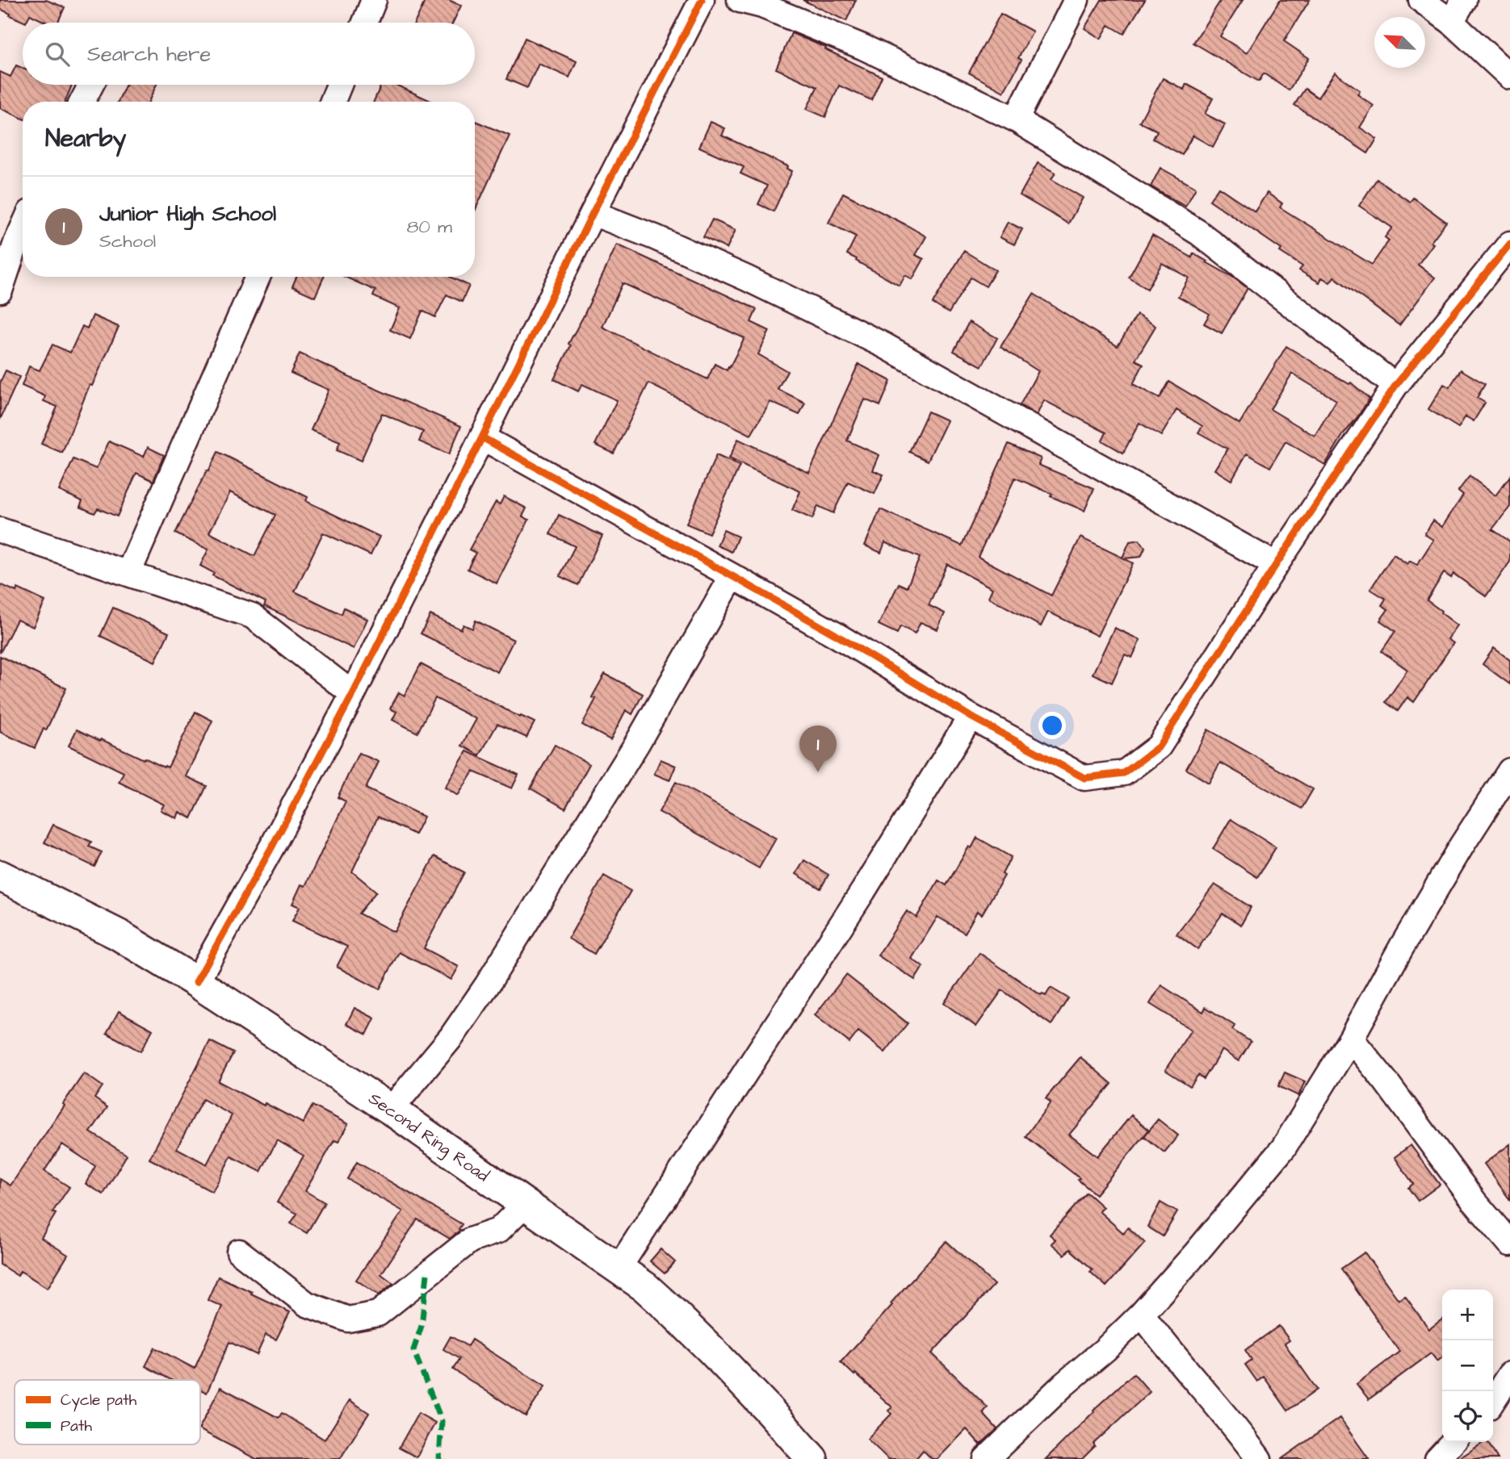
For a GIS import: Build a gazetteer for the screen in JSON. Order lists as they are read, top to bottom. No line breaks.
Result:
{"streets":{"street":["Second Ring Road"]},"legend":["Cycle path","Path"],"north":"top left","page":{"search":"Search here","heading":"Nearby","list":[{"mark":"1","name":"Junior High School","note":"School","value":"80 m"}],"pins":"1","map_buttons":["+","−"]}}
